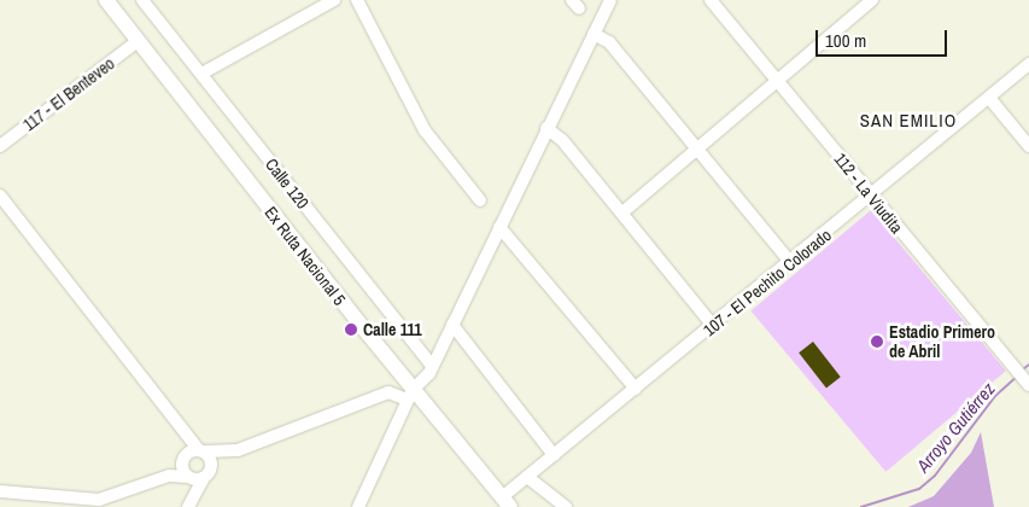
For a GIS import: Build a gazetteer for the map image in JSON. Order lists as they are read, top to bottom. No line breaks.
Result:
{"streets":{"main road":["Ex Ruta Nacional 5"],"street":["117 - El Benteveo","Calle 120","112 - La Viudita","107 - El Pechito Colorado"]},"crossings":[["117 - El Benteveo","Ex Ruta Nacional 5"],["112 - La Viudita","107 - El Pechito Colorado"],["Ex Ruta Nacional 5","107 - El Pechito Colorado"]],"districts":["SAN EMILIO"],"water":["Arroyo Gutiérrez"],"places":["Calle 111","Estadio Primero de Abril"],"scale_bar":"100 m"}
